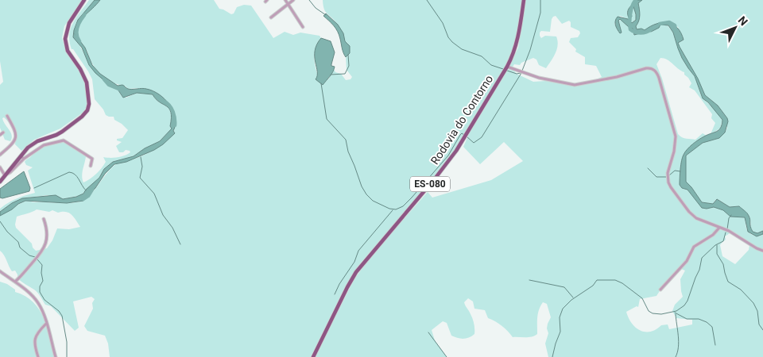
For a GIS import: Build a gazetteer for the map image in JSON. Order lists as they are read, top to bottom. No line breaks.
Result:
{"streets":{"main road":["Rodovia do Contorno","ES-080"]},"north":"top right"}
